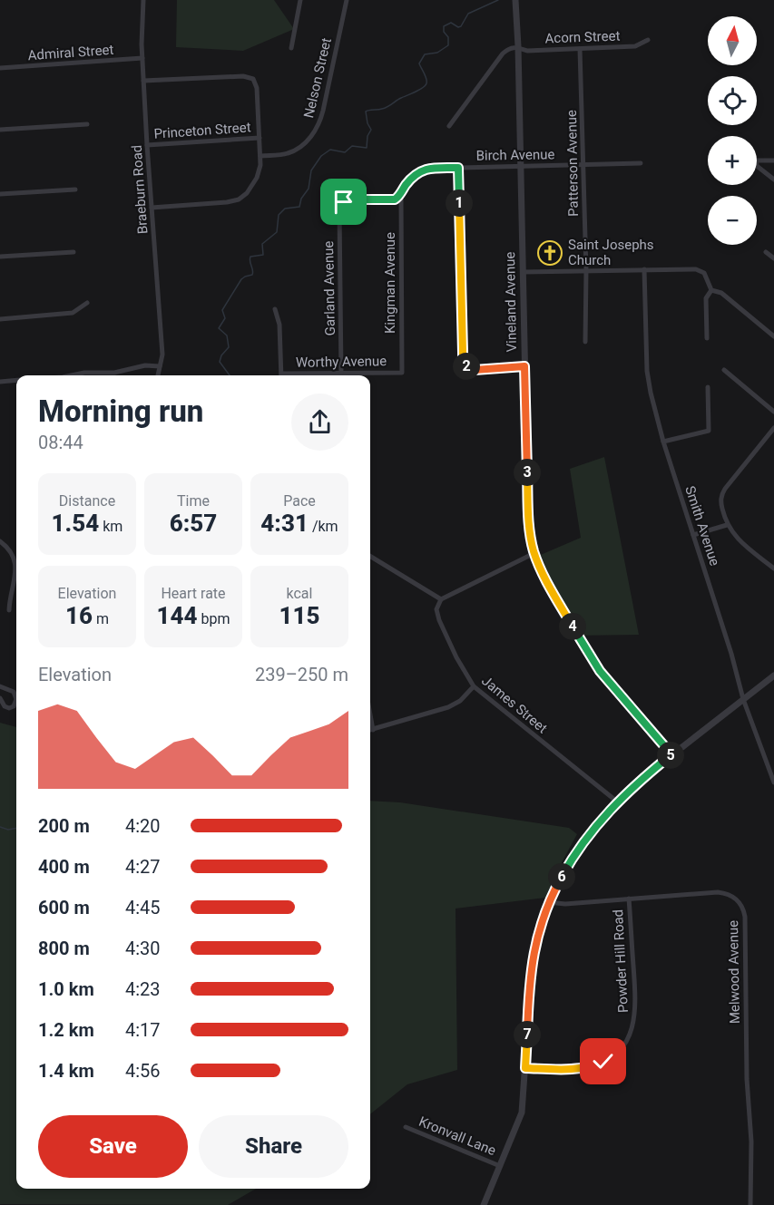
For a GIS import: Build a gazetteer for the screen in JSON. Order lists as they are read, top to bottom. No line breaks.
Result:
{"streets":{"street":["Acorn Street","Admiral Street","Nelson Street","Princeton Street","Birch Avenue","Patterson Avenue","Braeburn Road","Kingman Avenue","Garland Avenue","Vineland Avenue","Worthy Avenue","Smith Avenue","James Street","Powder Hill Road","Melwood Avenue","Kronvall Lane"]},"crossings":[["Acorn Street","Patterson Avenue"],["Acorn Street","Vineland Avenue"],["Admiral Street","Braeburn Road"],["Princeton Street","Braeburn Road"],["Birch Avenue","Patterson Avenue"],["Birch Avenue","Kingman Avenue"],["Birch Avenue","Garland Avenue"],["Birch Avenue","Vineland Avenue"],["Kingman Avenue","Garland Avenue"],["Kingman Avenue","Worthy Avenue"],["Garland Avenue","Worthy Avenue"],["Powder Hill Road","Melwood Avenue"]],"places":{"church":["Saint Josephs Church"]},"north":"top","page":{"map_buttons":["+","−"],"pins":["1","2","3","4","5","6","7"],"heading":["Morning run","08:44"],"stats":[["Distance","1.54 km"],["Time","6:57"],["Pace","4:31 /km"],["Elevation","16 m"],["Heart rate","144 bpm"],["kcal","115"]],"chart":["Elevation","239–250 m"],"list":[{"name":"200 m","note":"4:20"},{"name":"400 m","note":"4:27"},{"name":"600 m","note":"4:45"},{"name":"800 m","note":"4:30"},{"name":"1.0 km","note":"4:23"},{"name":"1.2 km","note":"4:17"},{"name":"1.4 km","note":"4:56"}],"buttons":["Save","Share"]}}
